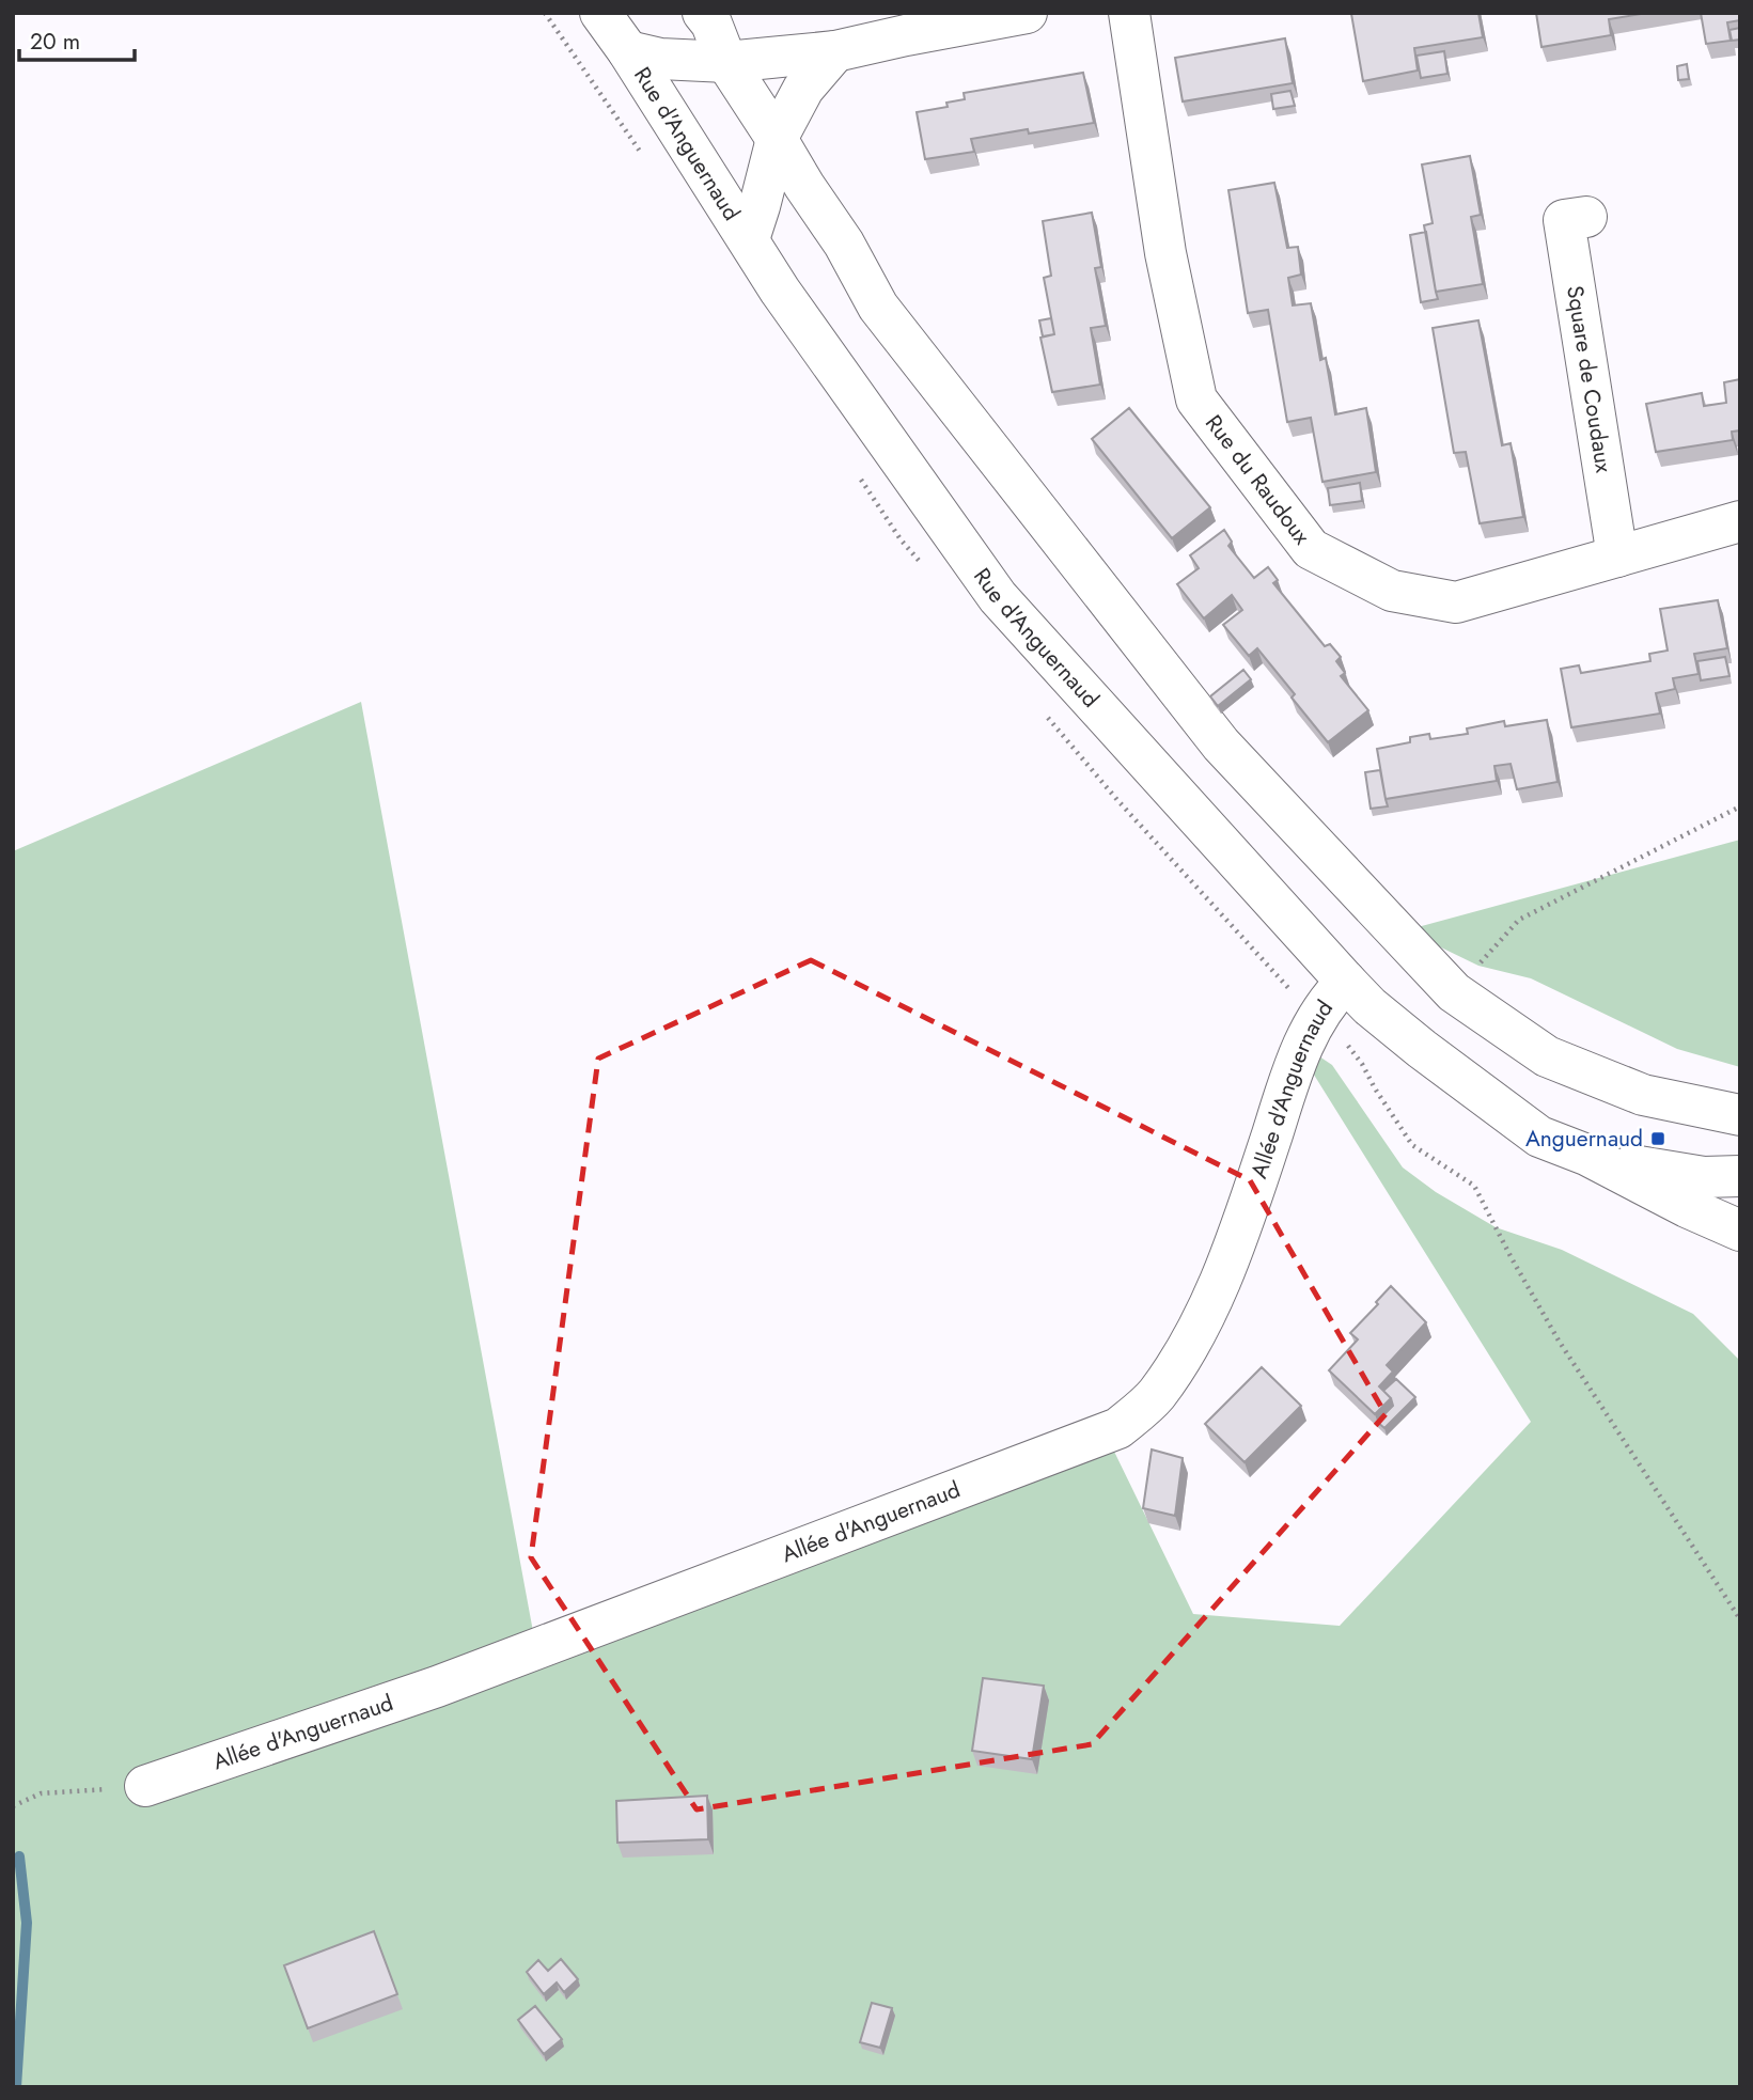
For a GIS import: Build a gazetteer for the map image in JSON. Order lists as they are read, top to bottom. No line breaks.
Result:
{"streets":{"street":["Rue d'Anguernaud","Square de Coudaux","Rue du Raudoux","Allée d'Anguernaud"]},"crossings":[["Rue d'Anguernaud","Allée d'Anguernaud"],["Square de Coudaux","Rue du Raudoux"]],"places":{"transit":["Anguernaud"]},"scale_bar":"20 m"}
